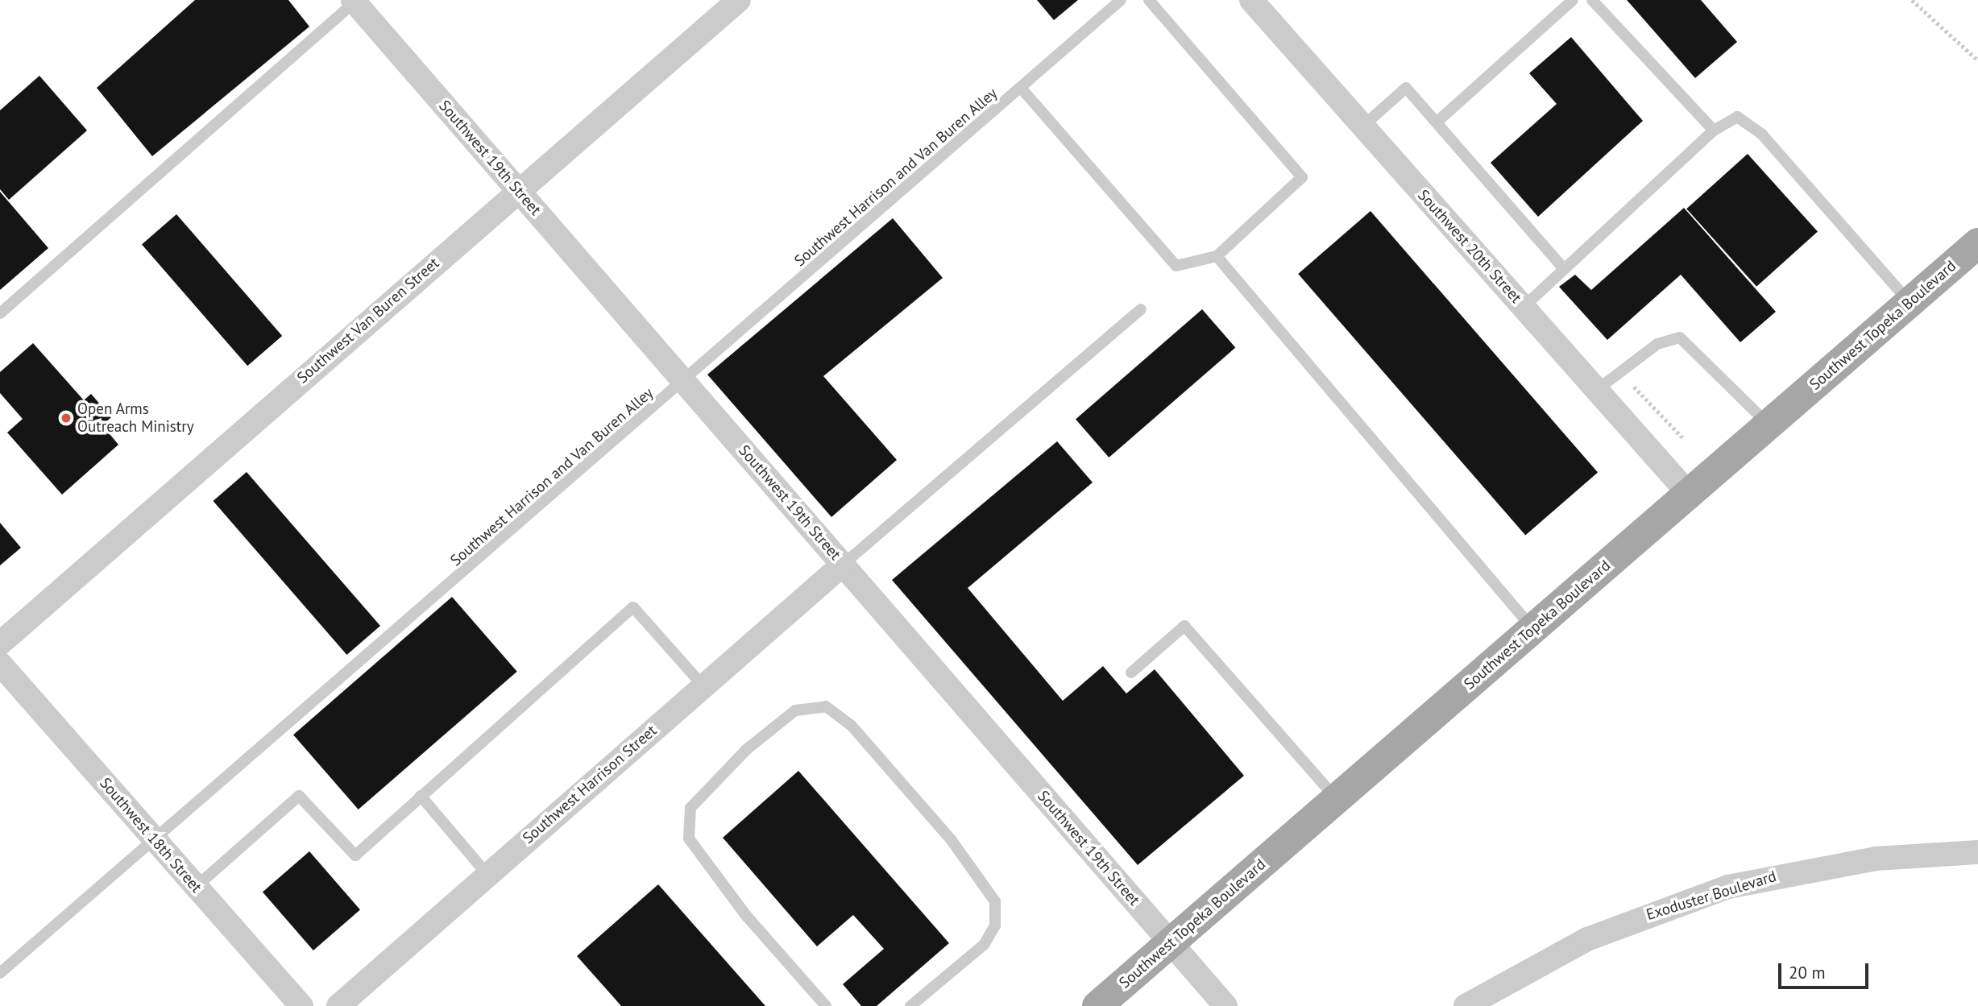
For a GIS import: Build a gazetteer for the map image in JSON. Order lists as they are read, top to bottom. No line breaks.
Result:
{"streets":{"main road":["Southwest Topeka Boulevard"],"street":["Southwest 19th Street","Southwest 20th Street","Southwest Van Buren Street","Southwest Harrison Street","Southwest 18th Street","Exoduster Boulevard"],"lane":["Southwest Harrison and Van Buren Alley"]},"crossings":[["Southwest 19th Street","Southwest Harrison and Van Buren Alley"],["Southwest 19th Street","Southwest Van Buren Street"],["Southwest 19th Street","Southwest Topeka Boulevard"],["Southwest 19th Street","Southwest Harrison Street"],["Southwest Harrison and Van Buren Alley","Southwest 18th Street"],["Southwest 20th Street","Southwest Topeka Boulevard"]],"places":["Open Arms Outreach Ministry"],"scale_bar":"20 m"}
